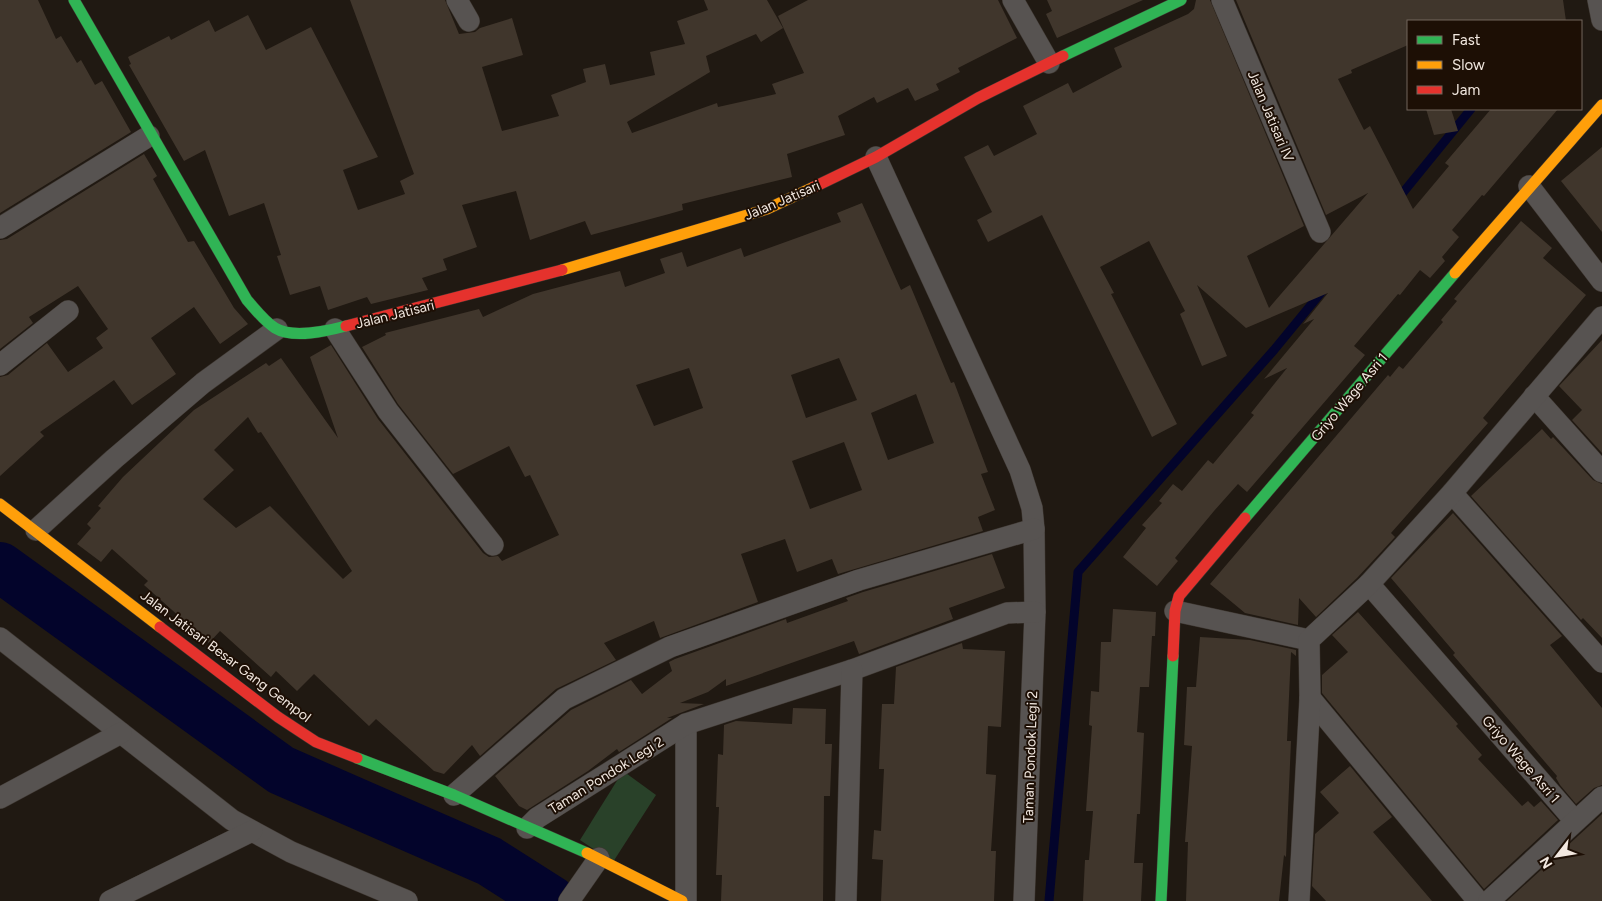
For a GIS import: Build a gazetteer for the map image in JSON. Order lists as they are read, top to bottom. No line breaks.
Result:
{"streets":{"street":["Jalan Jatisari IV","Jalan Jatisari","Griyo Wage Asri 1","Jalan Jatisari Besar Gang Gempol","Taman Pondok Legi 2"]},"crossings":[["Jalan Jatisari Besar Gang Gempol","Taman Pondok Legi 2"]],"legend":["Fast","Slow","Jam"],"north":"bottom left"}
